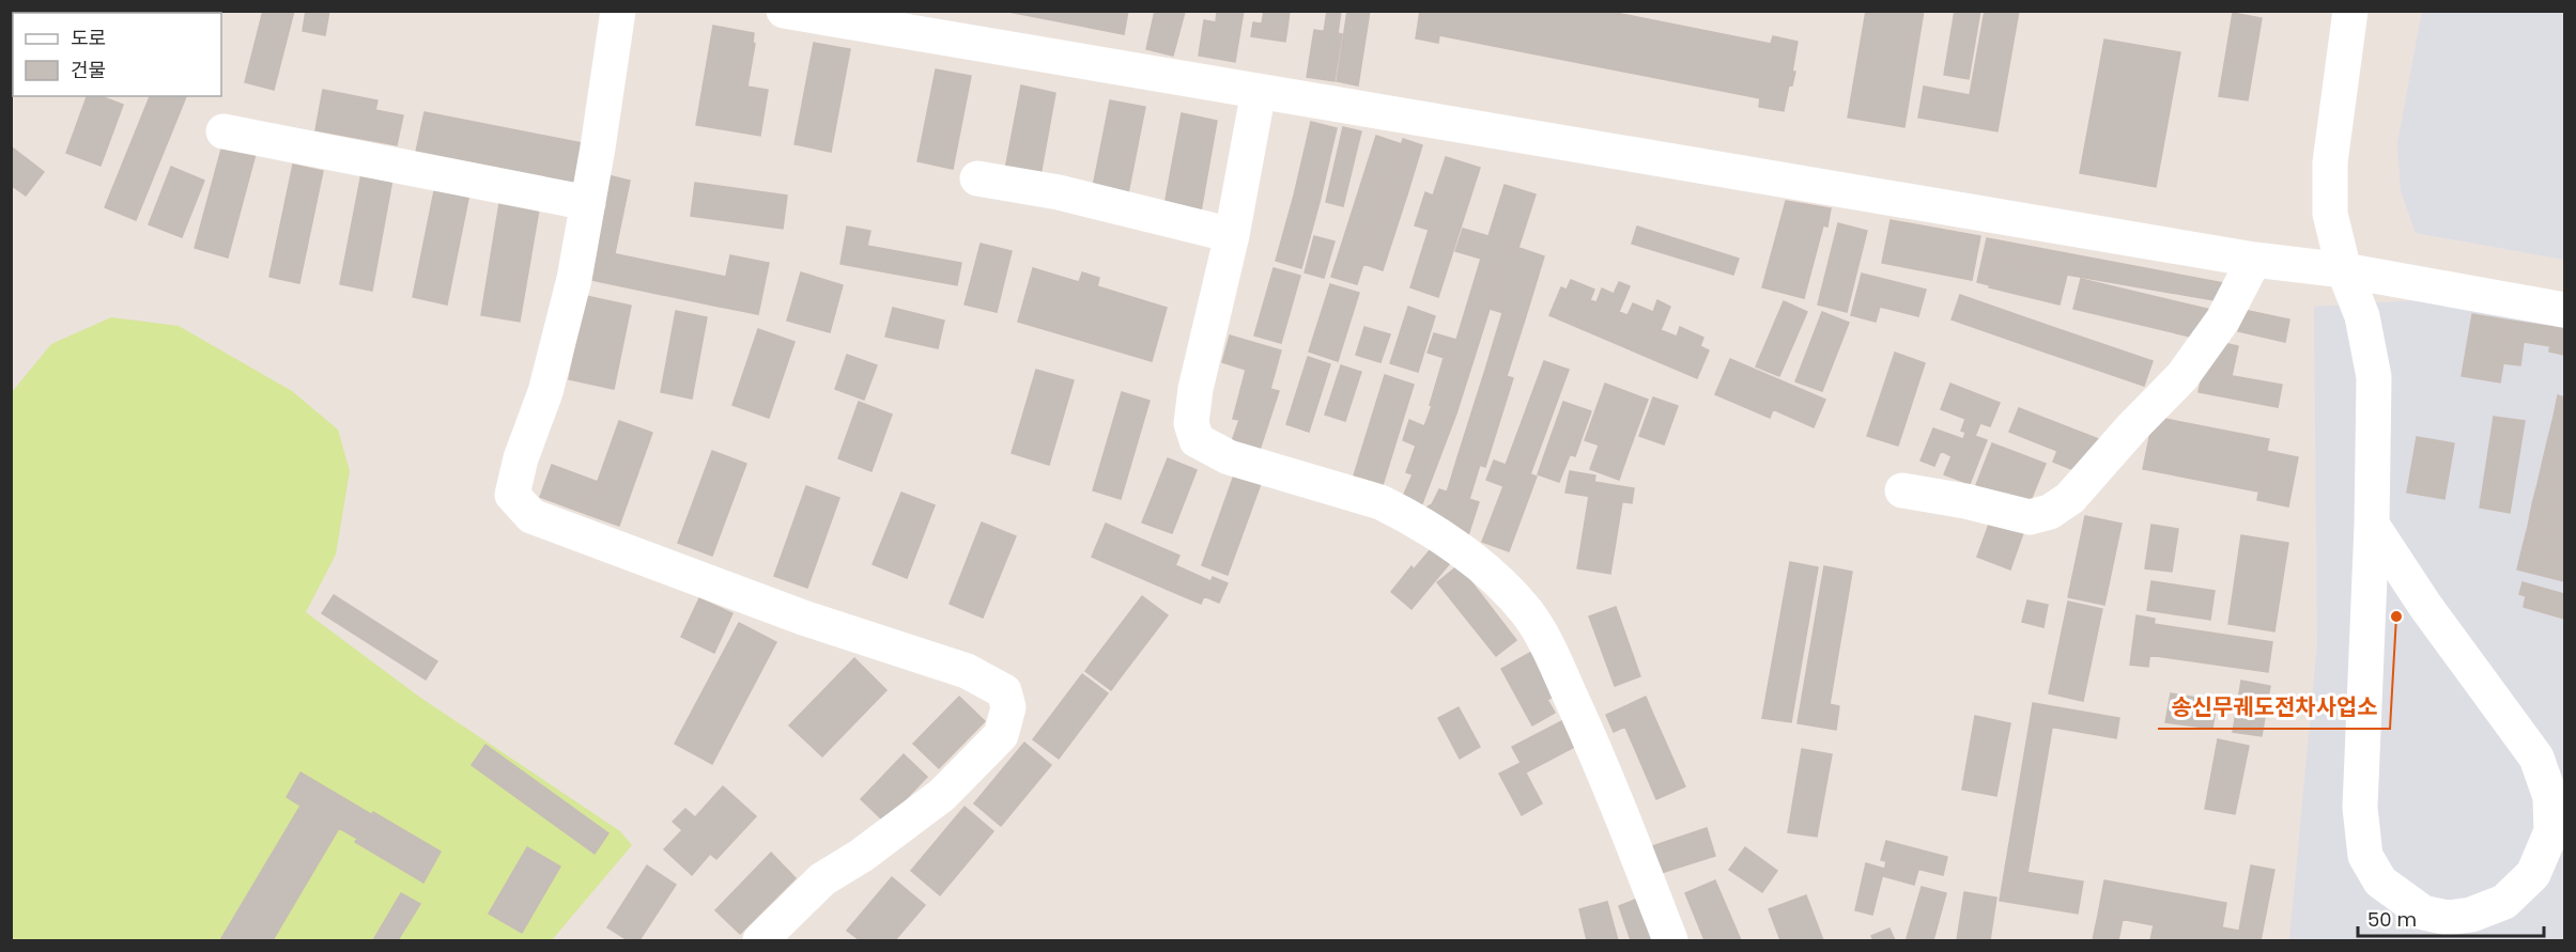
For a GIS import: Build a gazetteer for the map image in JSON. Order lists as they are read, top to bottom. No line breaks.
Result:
{"places":["송신무궤도전차사업소"],"legend":["도로","건물"],"scale_bar":"50 m"}
